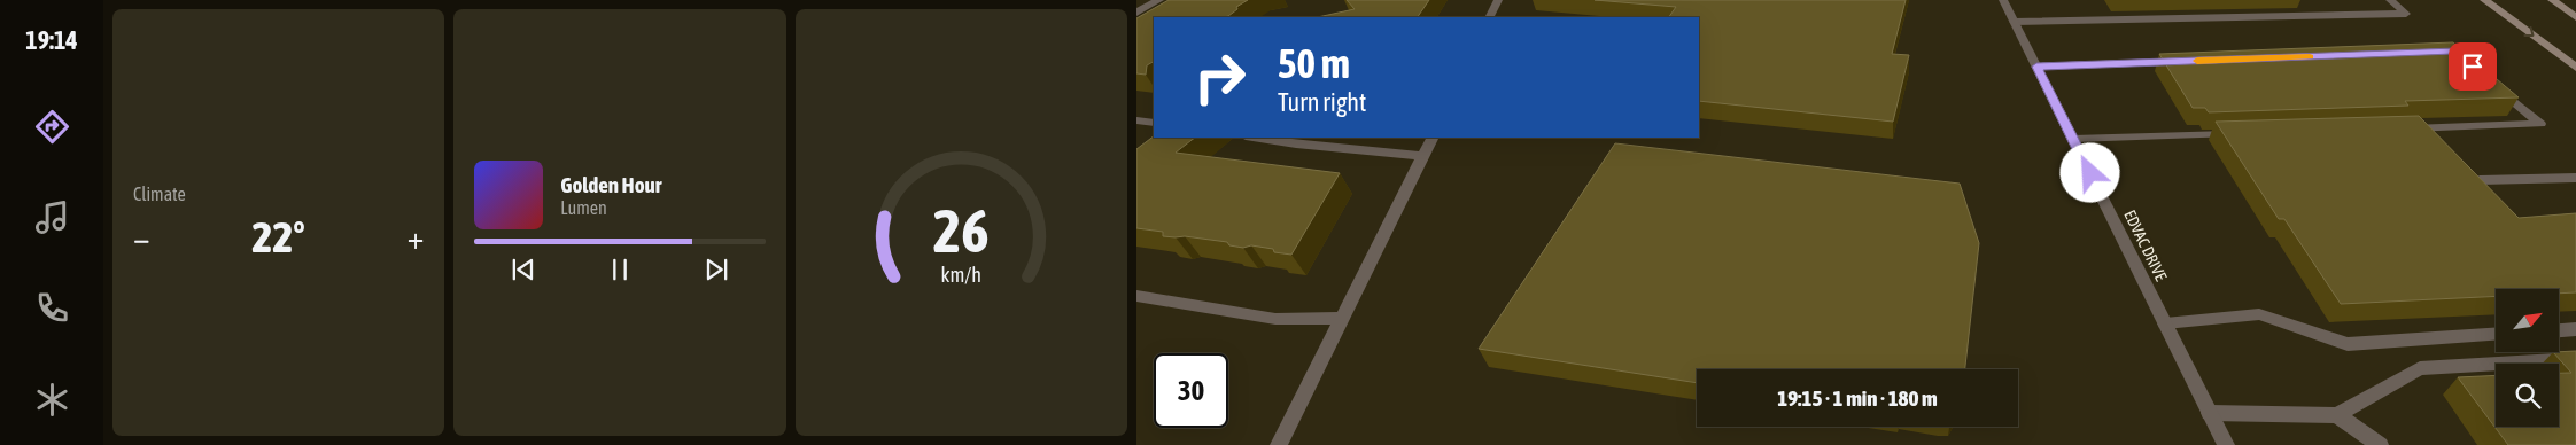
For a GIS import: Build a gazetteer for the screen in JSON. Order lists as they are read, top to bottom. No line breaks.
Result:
{"streets":{"street":["EDVAC DRIVE"]},"north":"top right","page":{"tabs":"19:14","tile":"Climate","turn":["50 m","Turn right"],"song":["Golden Hour","Lumen"],"heat":["−","22°","+"],"limit":"30","trip":"19:15 · 1 min · 180 m","gauge":["26","km/h"]}}
